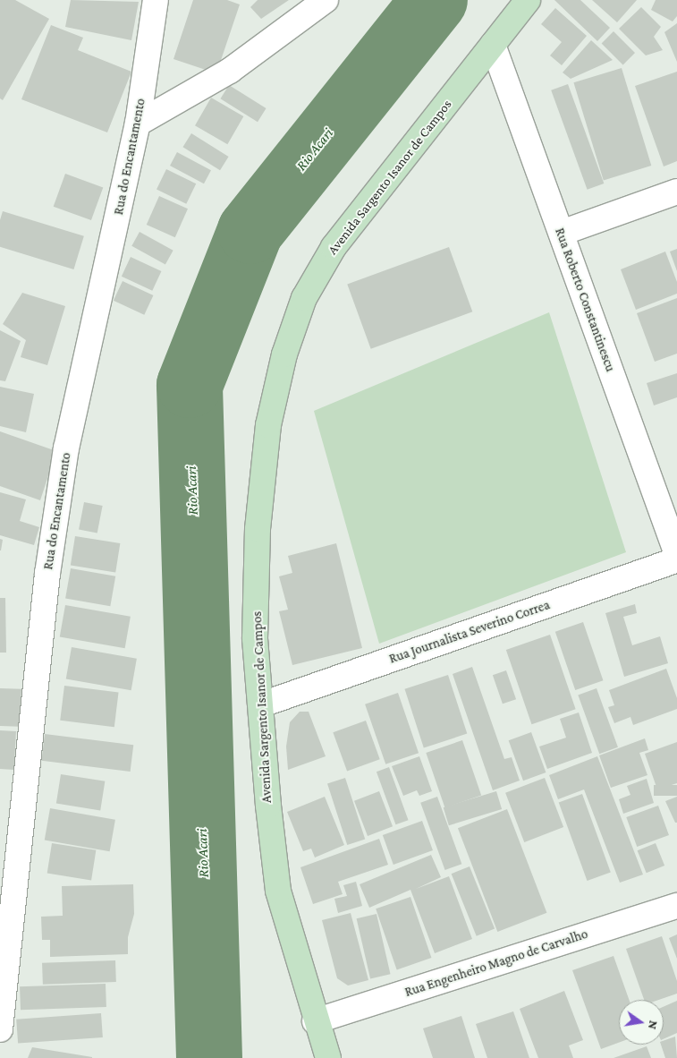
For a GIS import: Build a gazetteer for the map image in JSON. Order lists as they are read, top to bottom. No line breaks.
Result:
{"streets":{"street":["Rua do Encantamento","Avenida Sargento Isanor de Campos","Rua Roberto Constantinescu","Rua Journalista Severino Correa","Rua Engenheiro Magno de Carvalho"]},"crossings":[["Avenida Sargento Isanor de Campos","Rua Roberto Constantinescu"],["Avenida Sargento Isanor de Campos","Rua Journalista Severino Correa"],["Avenida Sargento Isanor de Campos","Rua Engenheiro Magno de Carvalho"]],"water":["Rio Acari"],"north":"right"}
